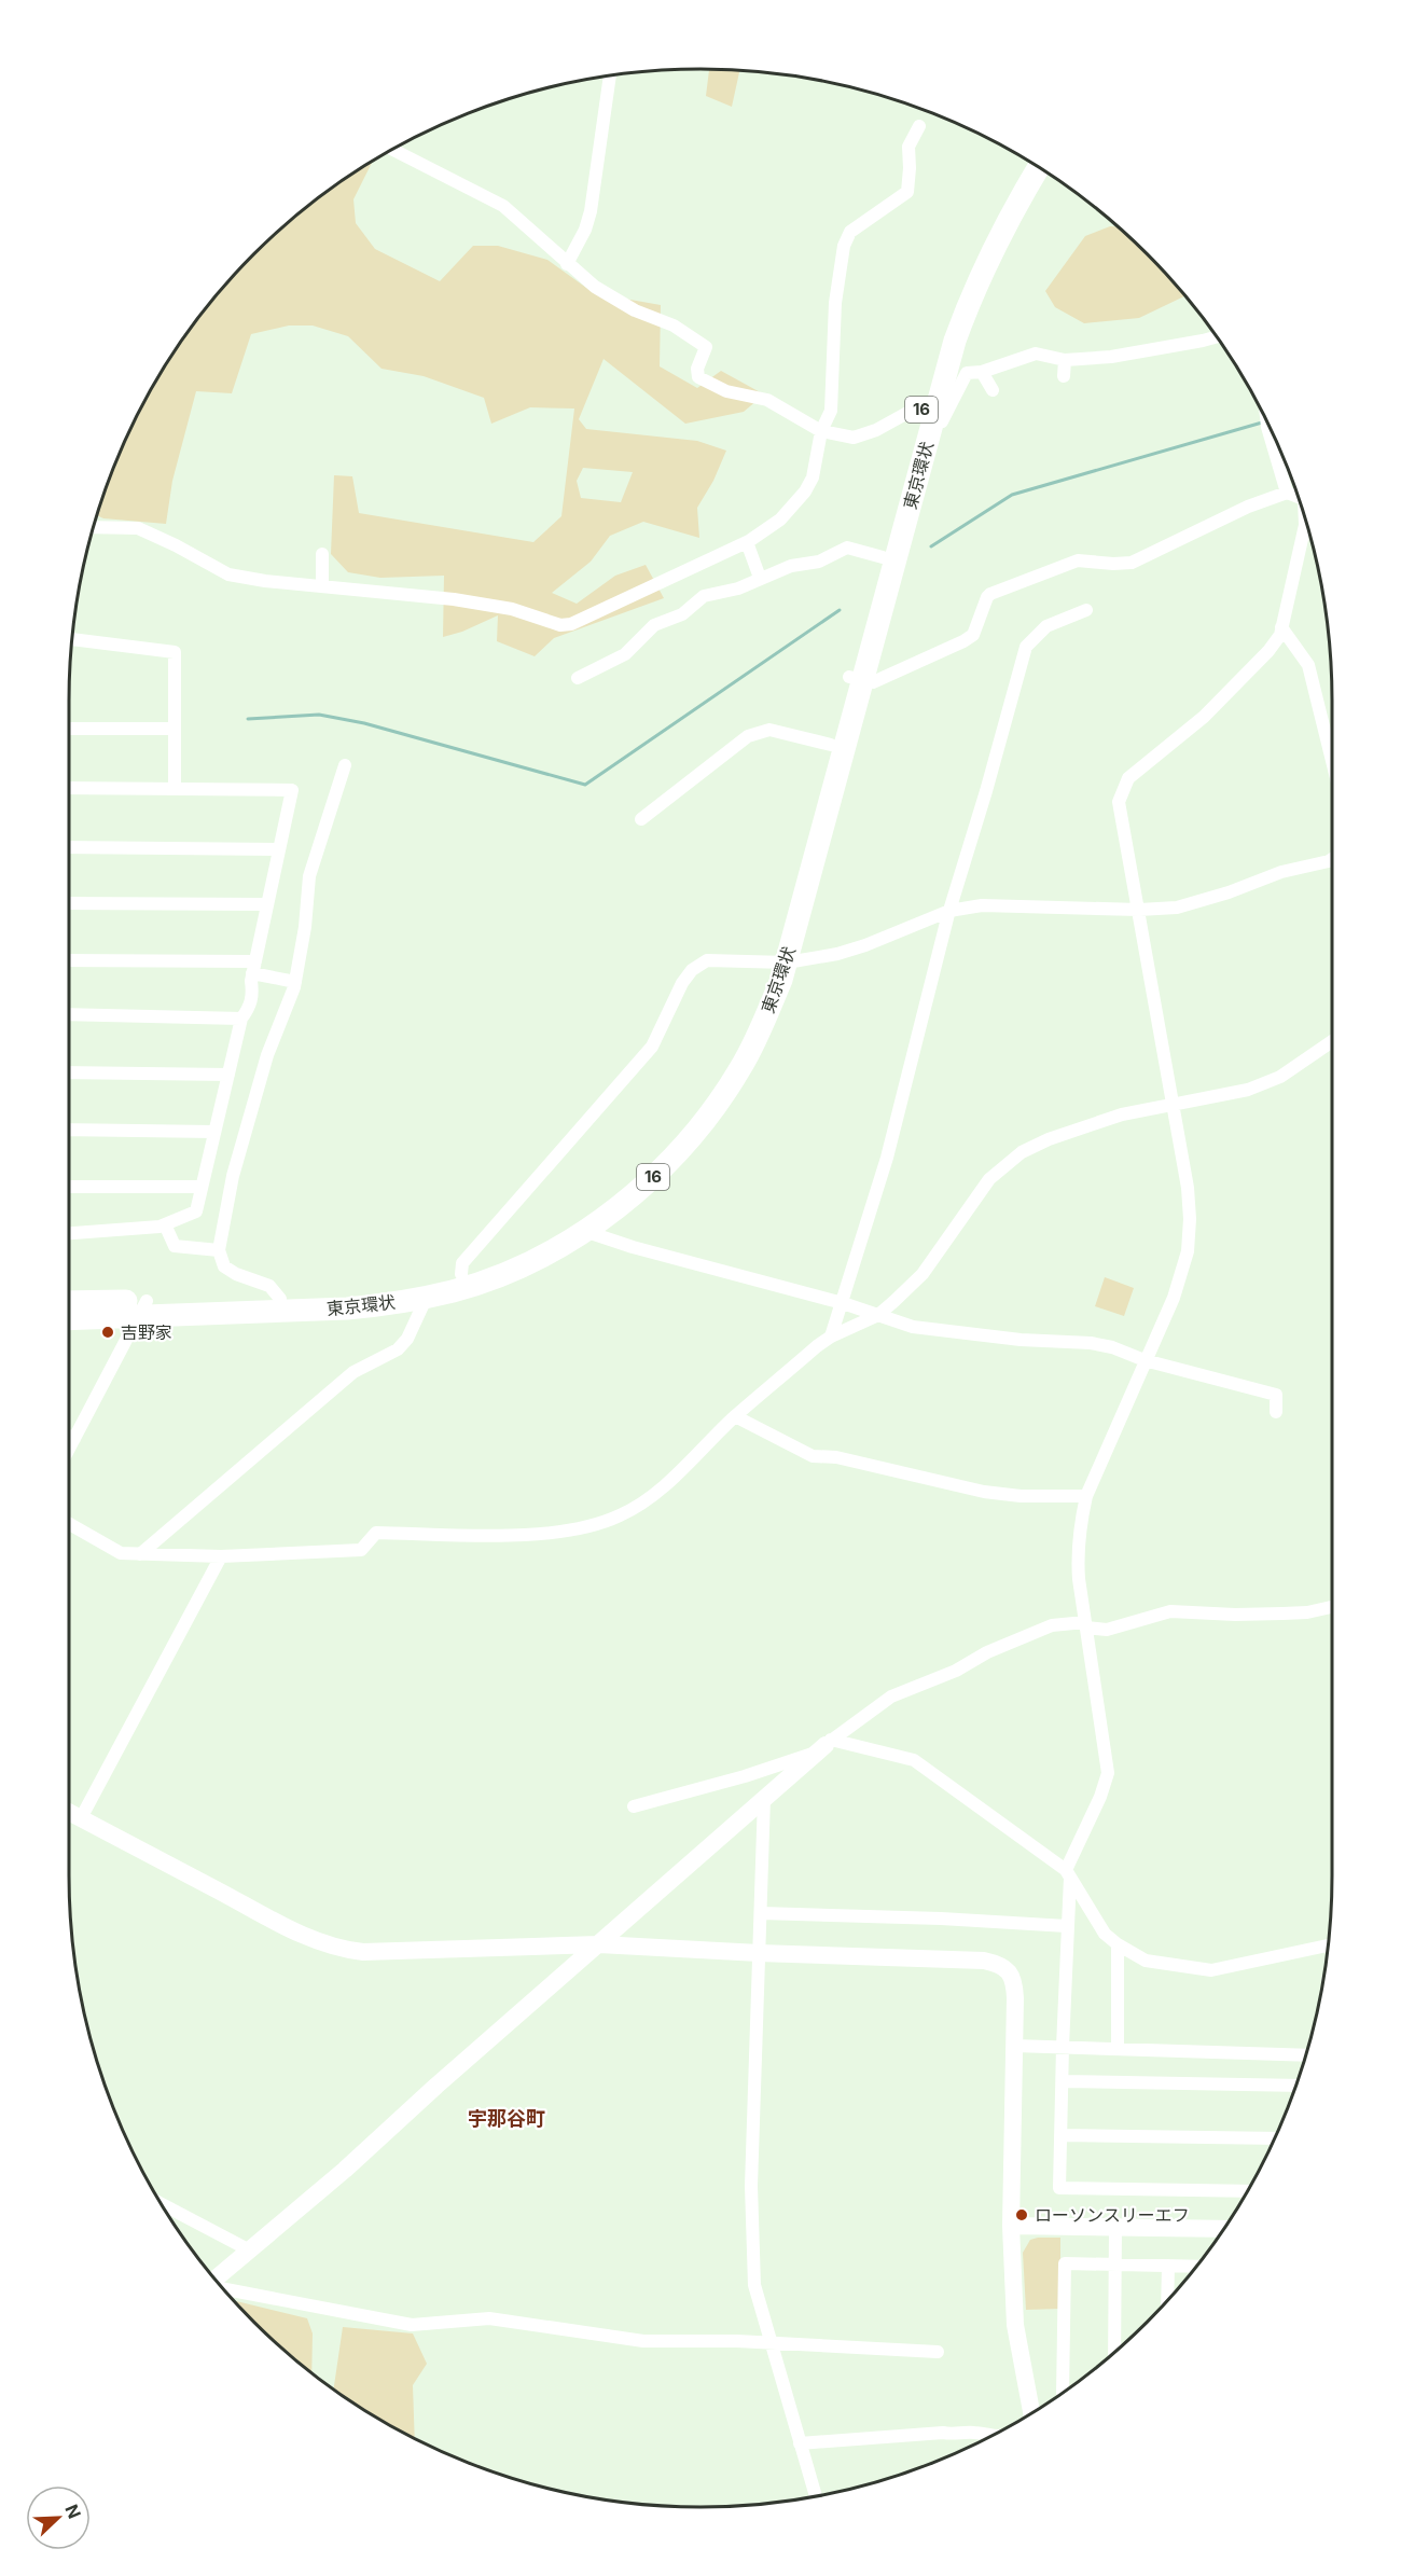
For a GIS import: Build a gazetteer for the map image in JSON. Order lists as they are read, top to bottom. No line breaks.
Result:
{"streets":{"highway":["16","東京環状"]},"districts":["宇那谷町"],"places":["吉野家","ローソンスリーエフ"],"north":"top right"}
